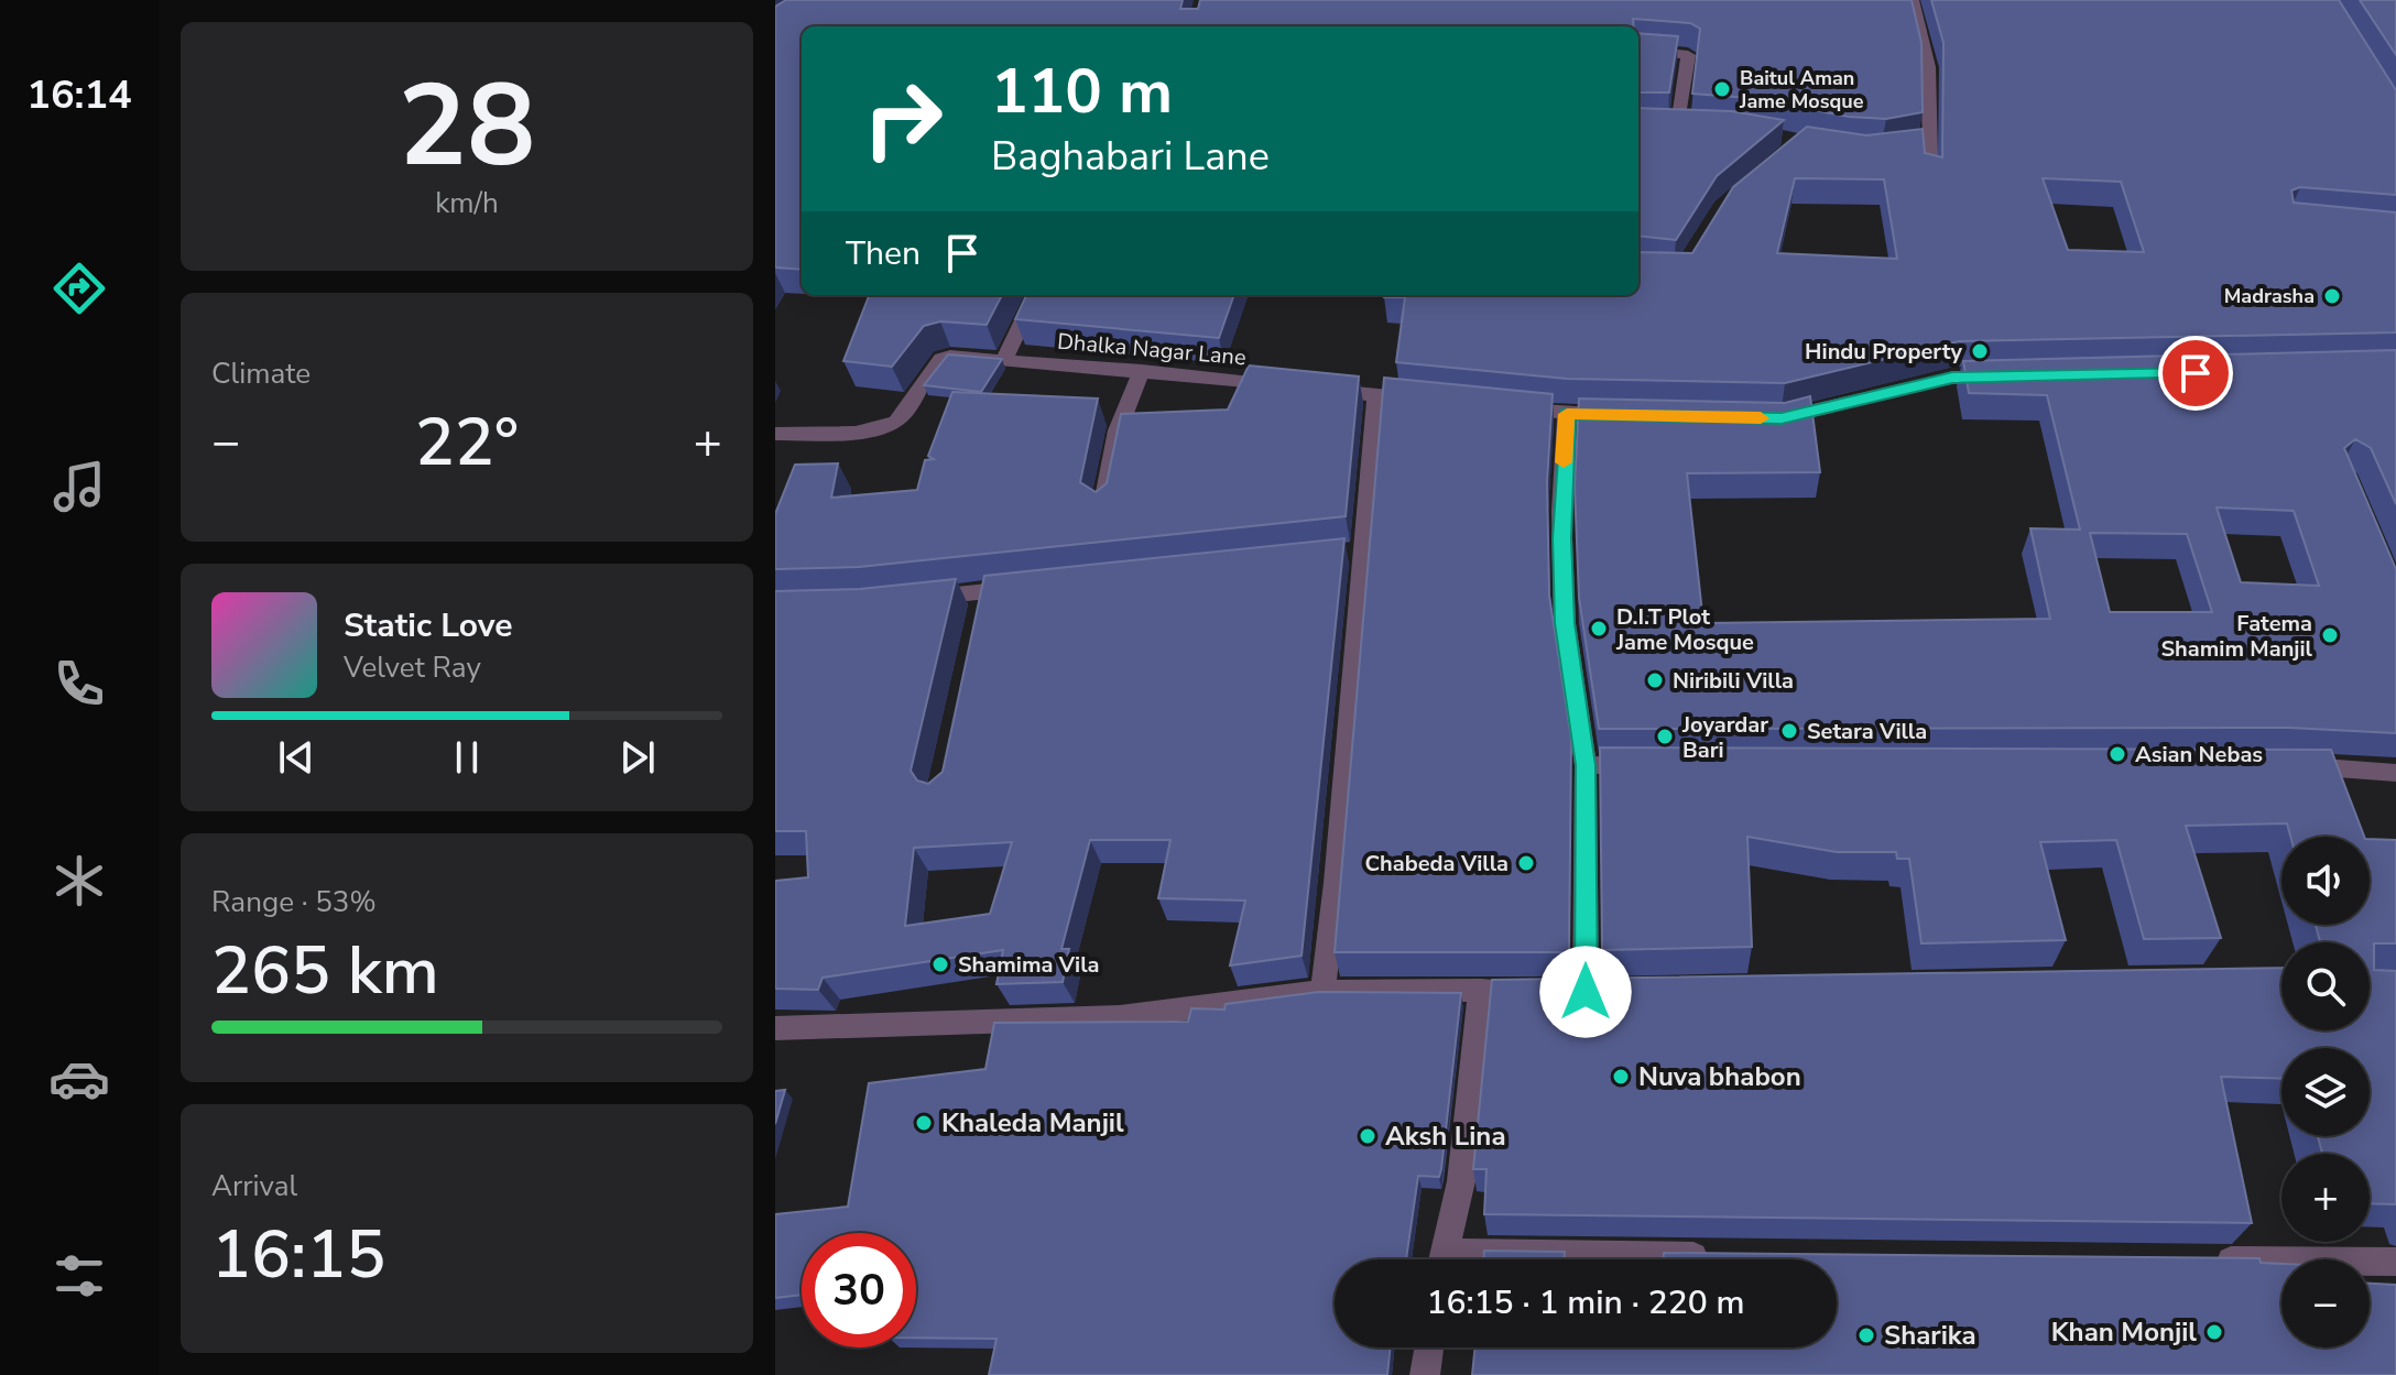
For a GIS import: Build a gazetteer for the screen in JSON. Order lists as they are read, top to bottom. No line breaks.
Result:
{"streets":{"street":["Dhalka Nagar Lane"]},"places":["Baitul Aman Jame Mosque","Madrasha","Hindu Property","D.I.T Plot Jame Mosque","Fatema Shamim Manjil","Niribili Villa","Setara Villa","Joyardar Bari","Asian Nebas","Chabeda Villa","Shamima Vila","Nuva bhabon","Khaleda Manjil","Aksh Lina","Khan Monjil","Sharika"],"page":{"tabs":"16:14","tile":[["28","km/h"],"Climate",["Range · 53%","265 km"],["Arrival","16:15"]],"turn":["110 m","Baghabari Lane"],"then":"Then","heat":["−","22°","+"],"song":["Static Love","Velvet Ray"],"map_buttons":["+","−"],"limit":"30","trip":"16:15 · 1 min · 220 m"}}
